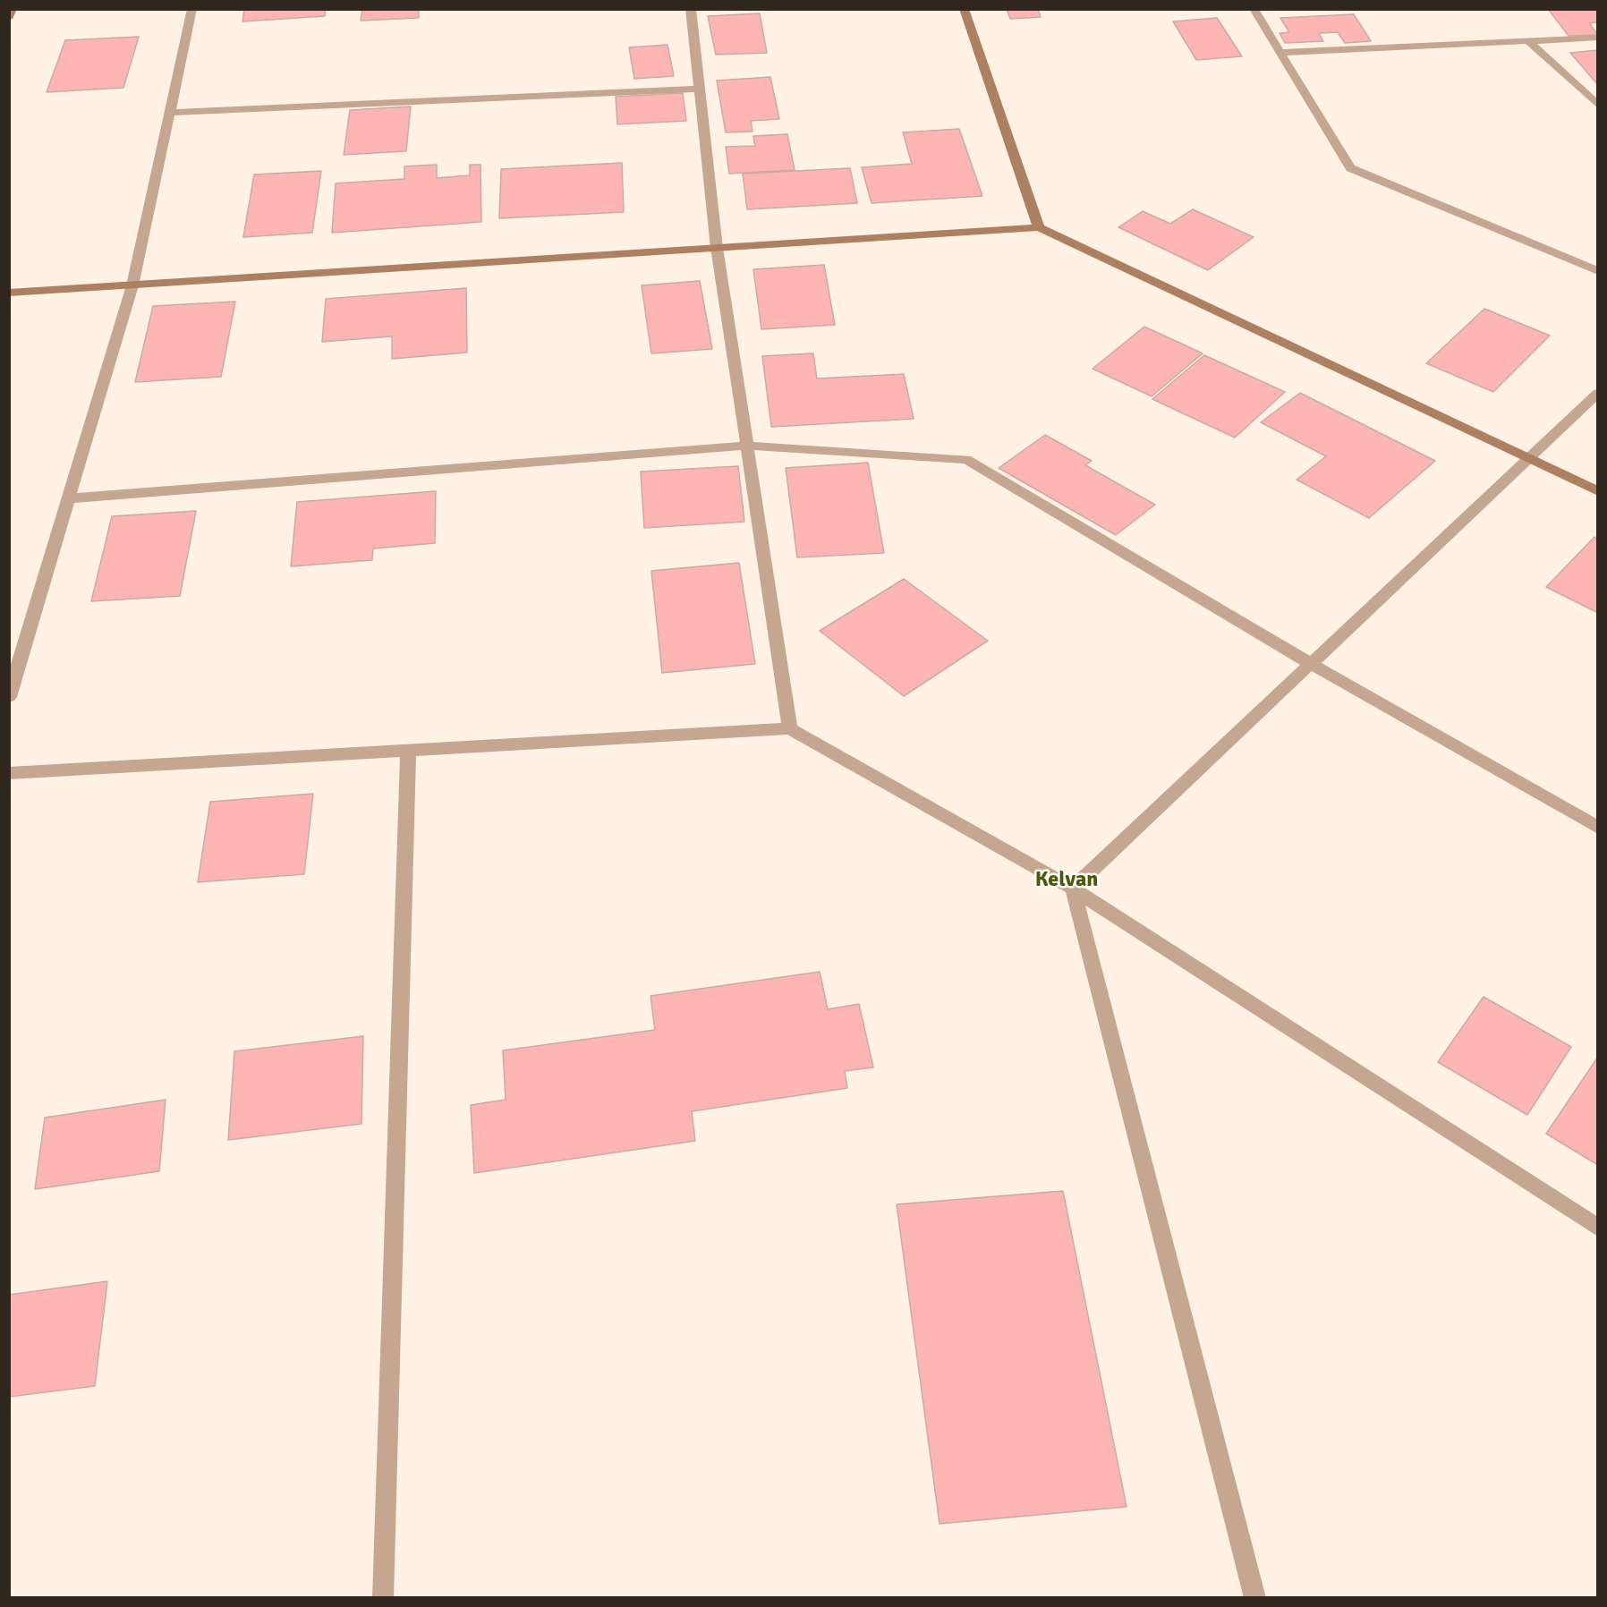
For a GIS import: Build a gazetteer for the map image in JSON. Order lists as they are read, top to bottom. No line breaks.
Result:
{"districts":["Kelvan"]}
